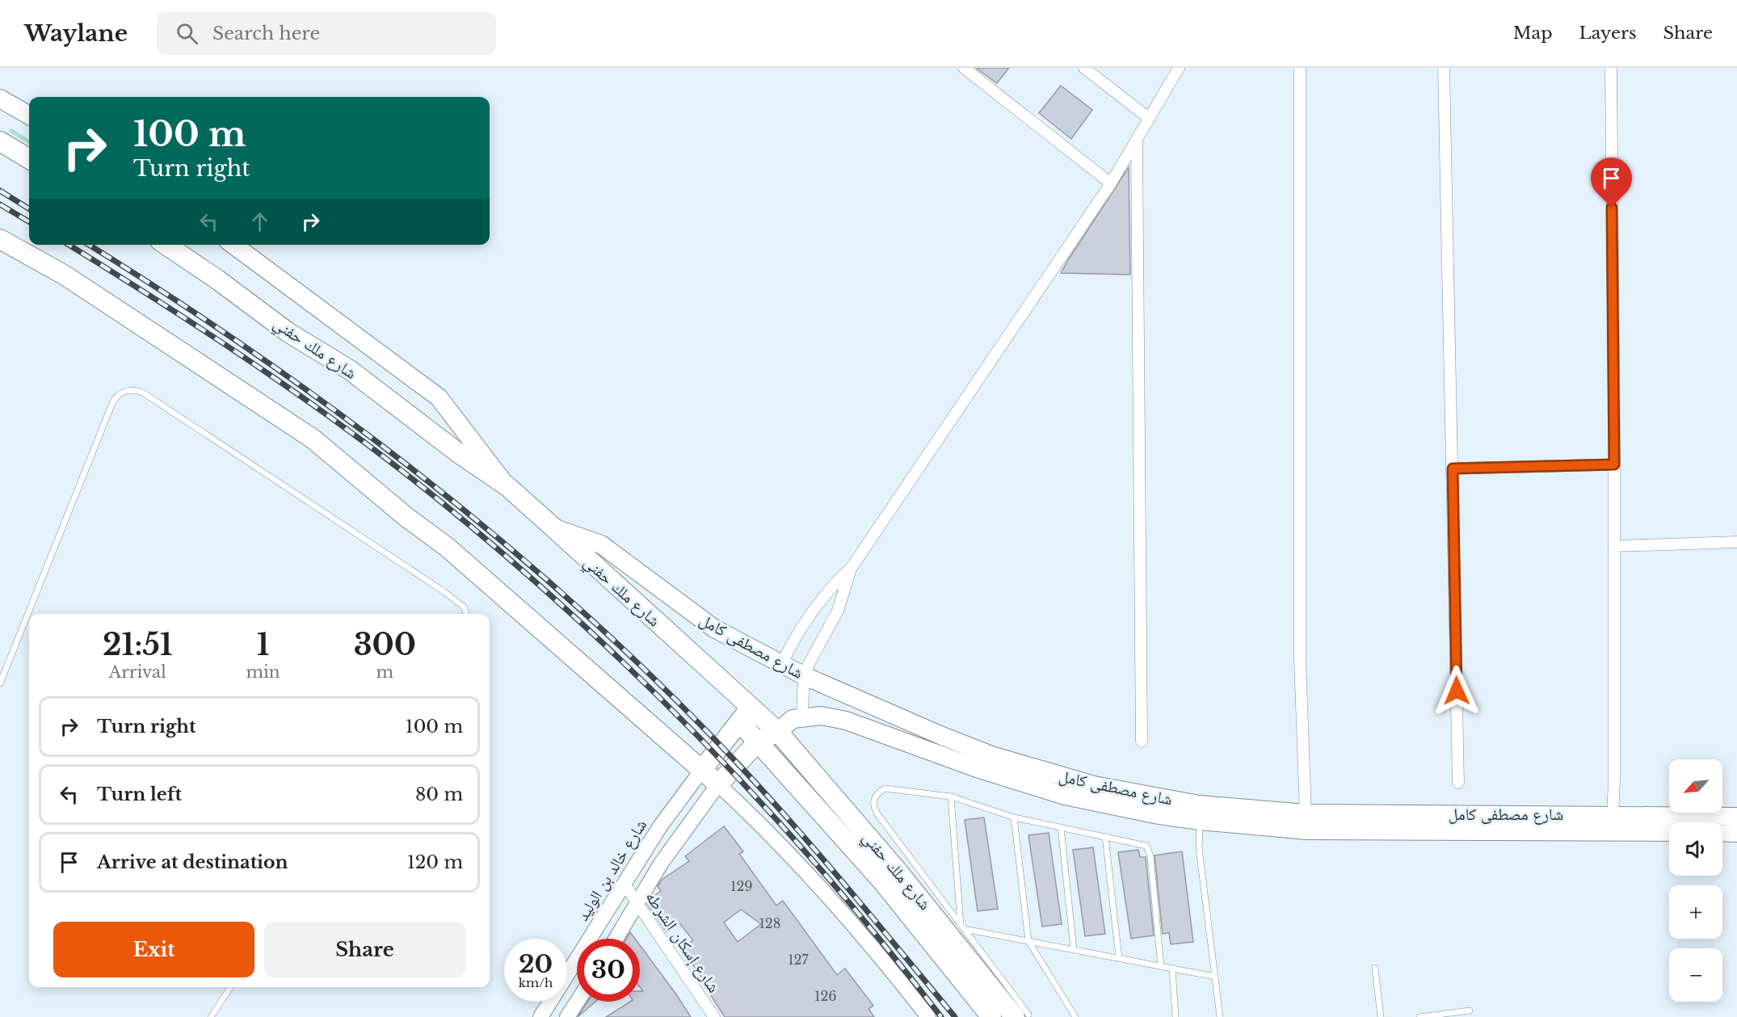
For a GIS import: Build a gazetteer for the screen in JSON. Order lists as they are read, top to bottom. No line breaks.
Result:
{"streets":{"highway":["شارع ملك حفني"],"main road":["شارع مصطفى كامل"],"street":["شارع خالد بن الوليد","شارع إسكان الشرطه"]},"crossings":[["شارع ملك حفني","شارع مصطفى كامل"],["شارع خالد بن الوليد","شارع إسكان الشرطه"]],"house_numbers":["129","128","127","126"],"north":"bottom left","page":{"header":"Waylane","search":"Search here","nav":["Map","Layers","Share"],"turn":["100 m","Turn right"],"eta":["21:51","Arrival","1","min","300","m"],"list":[{"name":"Turn right","value":"100 m"},{"name":"Turn left","value":"80 m"},{"name":"Arrive at destination","value":"120 m"}],"map_buttons":["+","−"],"buttons":["Exit","Share"],"speed":"20 km/h","limit":"30"}}
